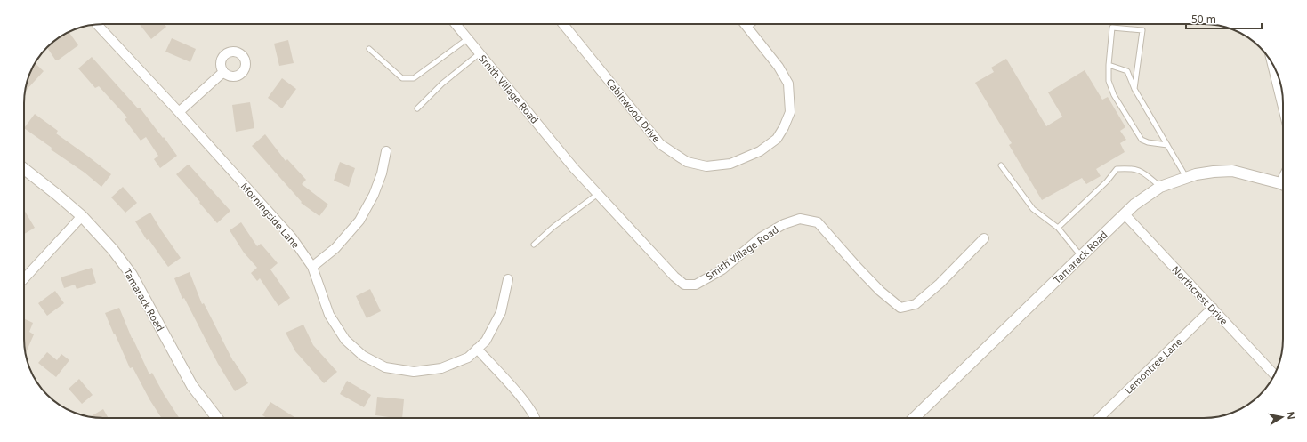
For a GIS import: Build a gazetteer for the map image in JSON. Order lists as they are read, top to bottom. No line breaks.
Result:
{"streets":{"street":["Smith Village Road","Cabinwood Drive","Morningside Lane","Tamarack Road","Northcrest Drive","Lemontree Lane"]},"crossings":[["Tamarack Road","Northcrest Drive"],["Northcrest Drive","Lemontree Lane"]],"scale_bar":"50 m","north":"right"}
